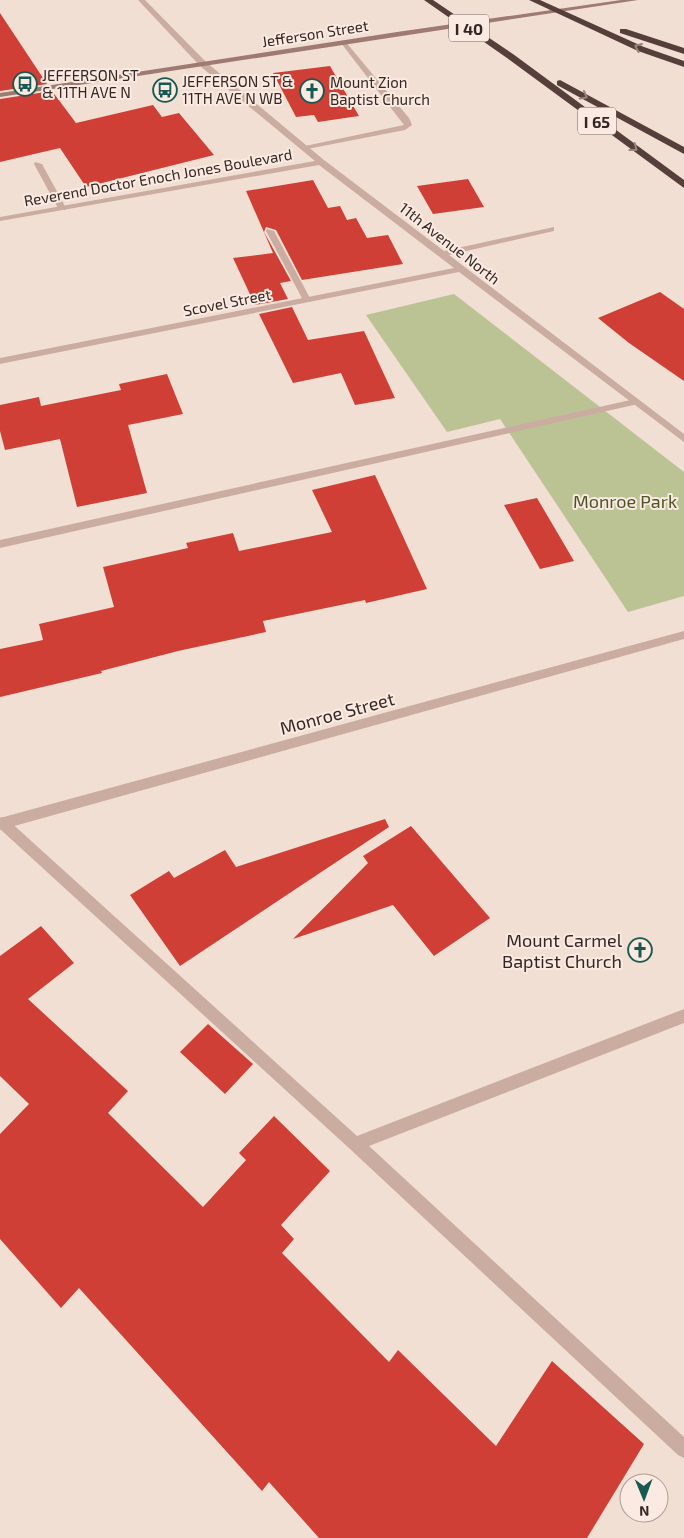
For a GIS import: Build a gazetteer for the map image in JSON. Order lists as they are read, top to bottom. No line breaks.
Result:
{"streets":{"highway":["I 40","I 65"],"main road":["Jefferson Street"],"street":["Reverend Doctor Enoch Jones Boulevard","11th Avenue North","Scovel Street","Monroe Street"]},"crossings":[["I 40","I 65"],["Jefferson Street","11th Avenue North"],["Reverend Doctor Enoch Jones Boulevard","11th Avenue North"],["11th Avenue North","Scovel Street"]],"parks":["Monroe Park"],"places":{"bus stop":["JEFFERSON ST & 11TH AVE N","JEFFERSON ST & 11TH AVE N WB"],"church":["Mount Zion Baptist Church","Mount Carmel Baptist Church"]},"north":"bottom"}
